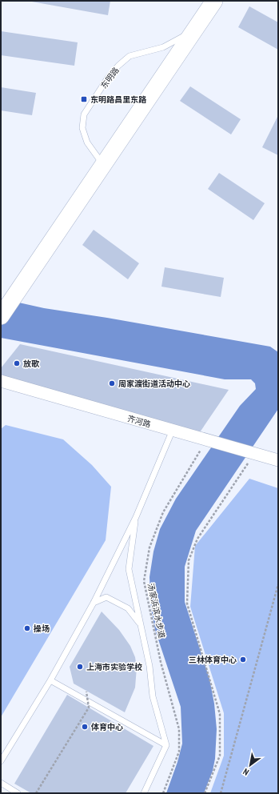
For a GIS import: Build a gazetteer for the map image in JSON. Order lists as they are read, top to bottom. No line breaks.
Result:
{"streets":{"main road":["东明路"],"street":["齐河路"],"path":["汤家浜滨水步道"]},"crossings":[["齐河路","汤家浜滨水步道"]],"places":{"transit":["东明路昌里东路"],"other":["放歌","周家渡街道活动中心","操场","三林体育中心","上海市实验学校","体育中心"]},"north":"bottom left"}
